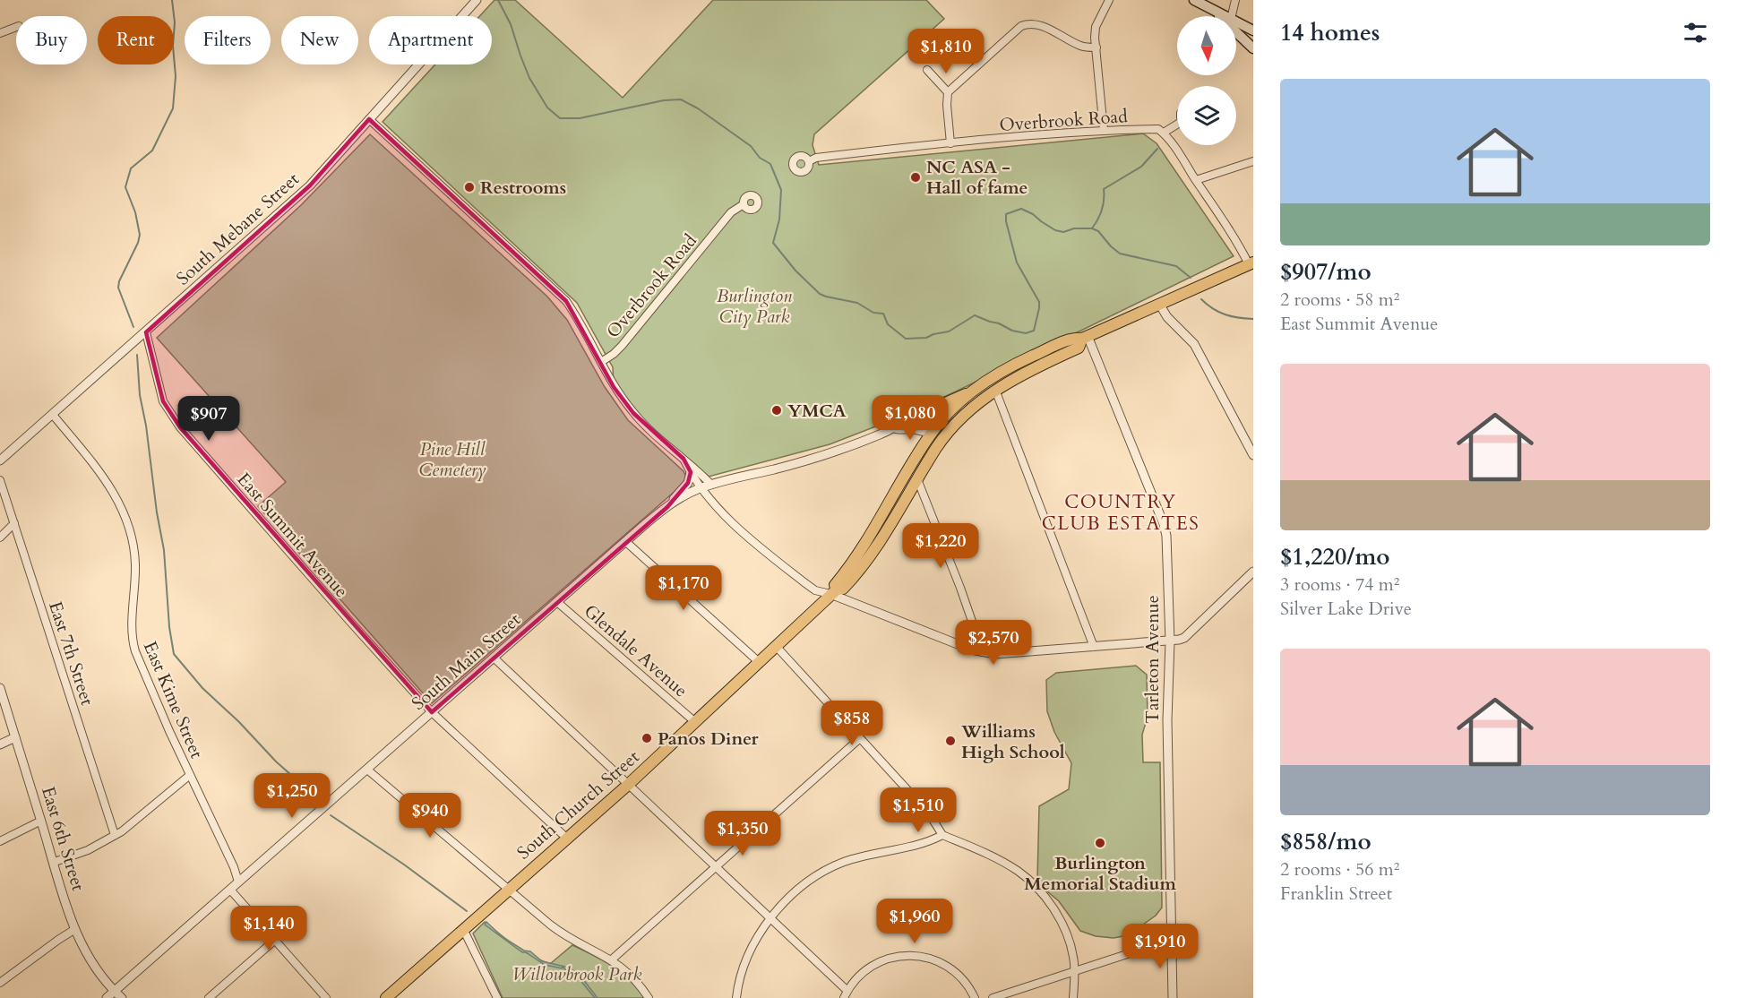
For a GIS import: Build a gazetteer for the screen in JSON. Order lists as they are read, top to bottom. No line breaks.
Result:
{"streets":{"main road":["South Church Street"],"street":["Overbrook Road","South Mebane Street","East Summit Avenue","Glendale Avenue","East 7th Street","Tarleton Avenue","South Main Street","East Kime Street","East 6th Street"]},"crossings":[["South Mebane Street","East Summit Avenue"],["South Mebane Street","East Kime Street"],["East Summit Avenue","South Main Street"],["East Summit Avenue","South Church Street"],["Glendale Avenue","South Main Street"],["Glendale Avenue","South Church Street"],["Tarleton Avenue","South Church Street"],["South Main Street","East Kime Street"],["South Main Street","South Church Street"],["South Main Street","East 6th Street"]],"districts":["COUNTRY CLUB ESTATES"],"parks":["Burlington City Park","Pine Hill Cemetery","Willowbrook Park"],"places":["NC ASA - Hall of fame","Restrooms","YMCA","Panos Diner","Williams High School","Burlington Memorial Stadium"],"north":"bottom","page":{"heading":"14 homes","chip":["Buy","Rent","Filters","New","Apartment"],"price":["$1,810","$1,080","$907","$1,220","$1,170","$2,570","$858","$1,250","$1,510","$940","$1,350","$1,960","$1,140","$1,910"],"list":[{"name":"$907/mo","note":"2 rooms · 58 m² · East Summit Avenue"},{"name":"$1,220/mo","note":"3 rooms · 74 m² · Silver Lake Drive"},{"name":"$858/mo","note":"2 rooms · 56 m² · Franklin Street"}]}}
